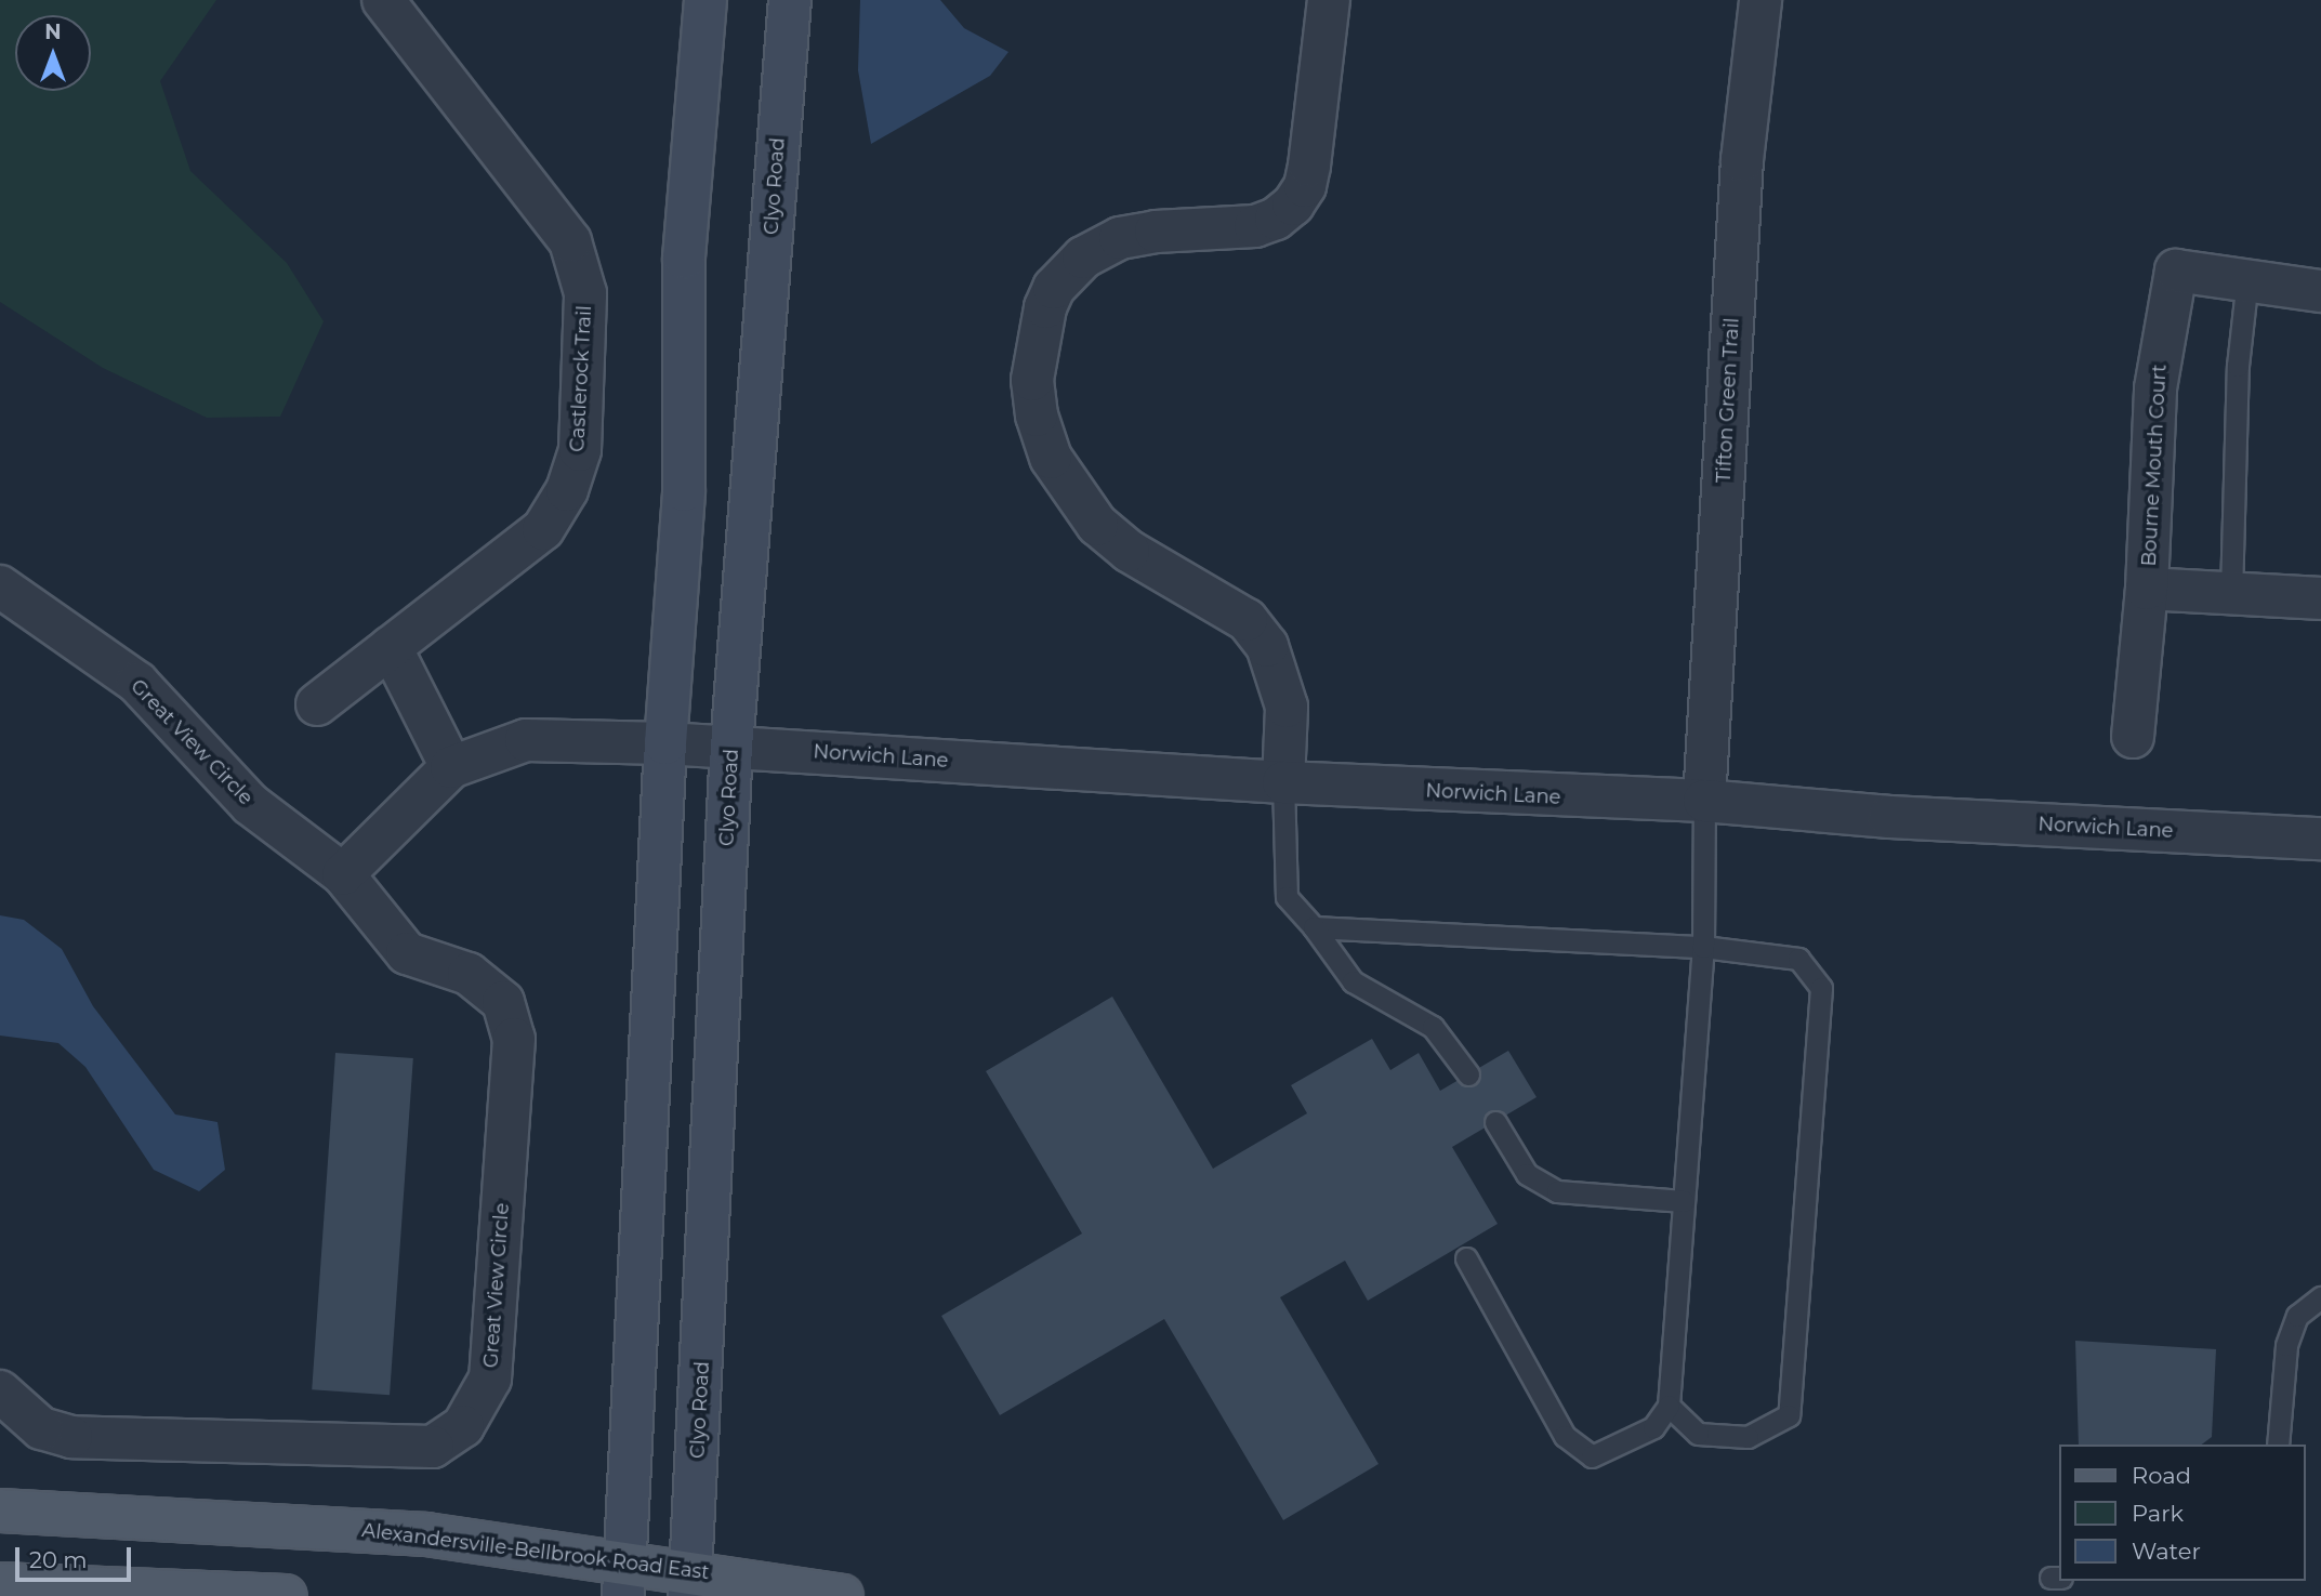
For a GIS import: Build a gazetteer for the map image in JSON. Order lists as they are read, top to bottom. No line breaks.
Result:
{"streets":{"main road":["Alexandersville-Bellbrook Road East"],"street":["Clyo Road","Castlerock Trail","Tifton Green Trail","Bourne Mouth Court","Great View Circle","Norwich Lane"]},"crossings":[["Clyo Road","Norwich Lane"],["Clyo Road","Alexandersville-Bellbrook Road East"],["Tifton Green Trail","Norwich Lane"]],"legend":["Road","Park","Water"],"scale_bar":"20 m","north":"top"}
